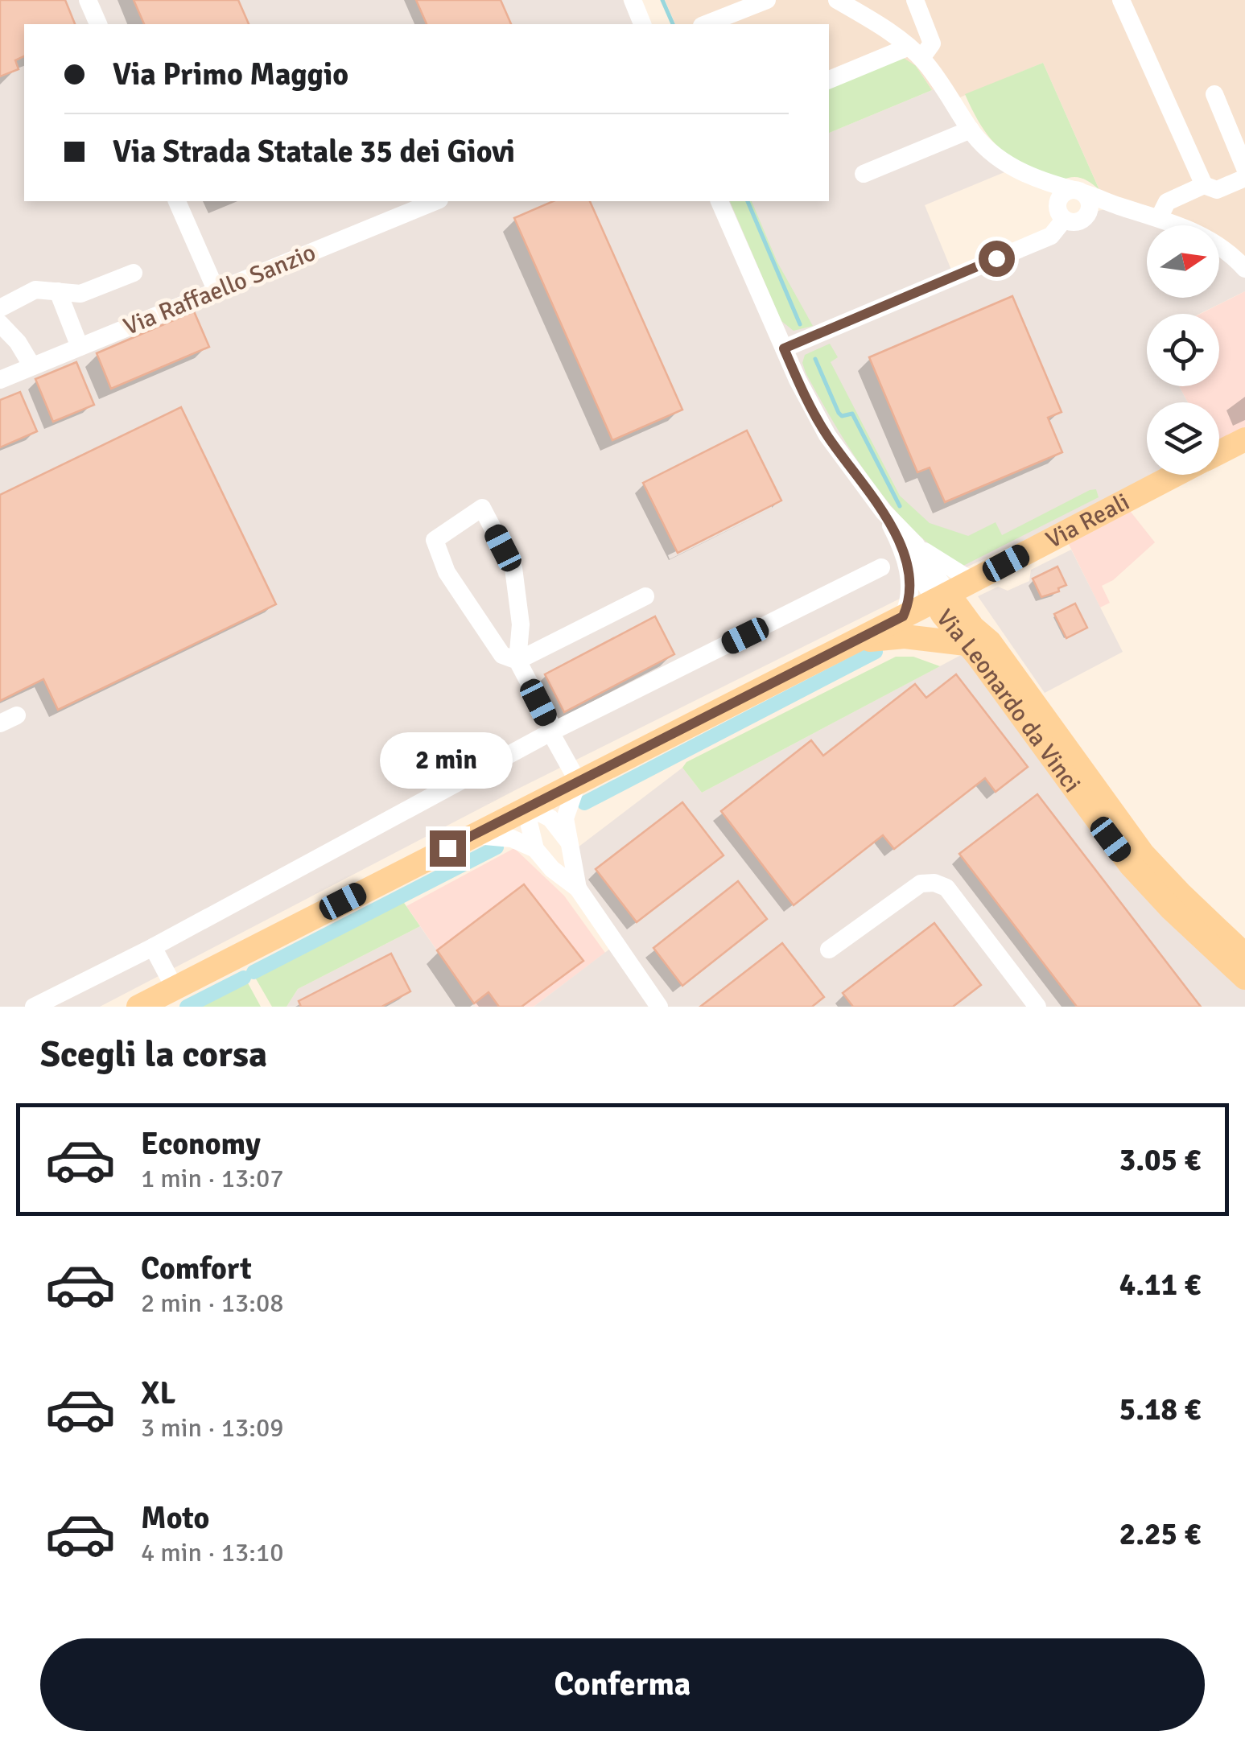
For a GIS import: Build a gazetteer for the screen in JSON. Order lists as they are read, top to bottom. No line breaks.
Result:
{"streets":{"main road":["Via Reali","Via Leonardo da Vinci"],"street":["Via Raffaello Sanzio"]},"crossings":[["Via Reali","Via Leonardo da Vinci"]],"north":"right","page":{"banner":["Via Primo Maggio","Via Strada Statale 35 dei Giovi"],"bubble":"2 min","heading":"Scegli la corsa","list":[{"name":"Economy","note":"1 min · 13:07","value":"3.05 €"},{"name":"Comfort","note":"2 min · 13:08","value":"4.11 €"},{"name":"XL","note":"3 min · 13:09","value":"5.18 €"},{"name":"Moto","note":"4 min · 13:10","value":"2.25 €"}],"buttons":"Conferma"}}
